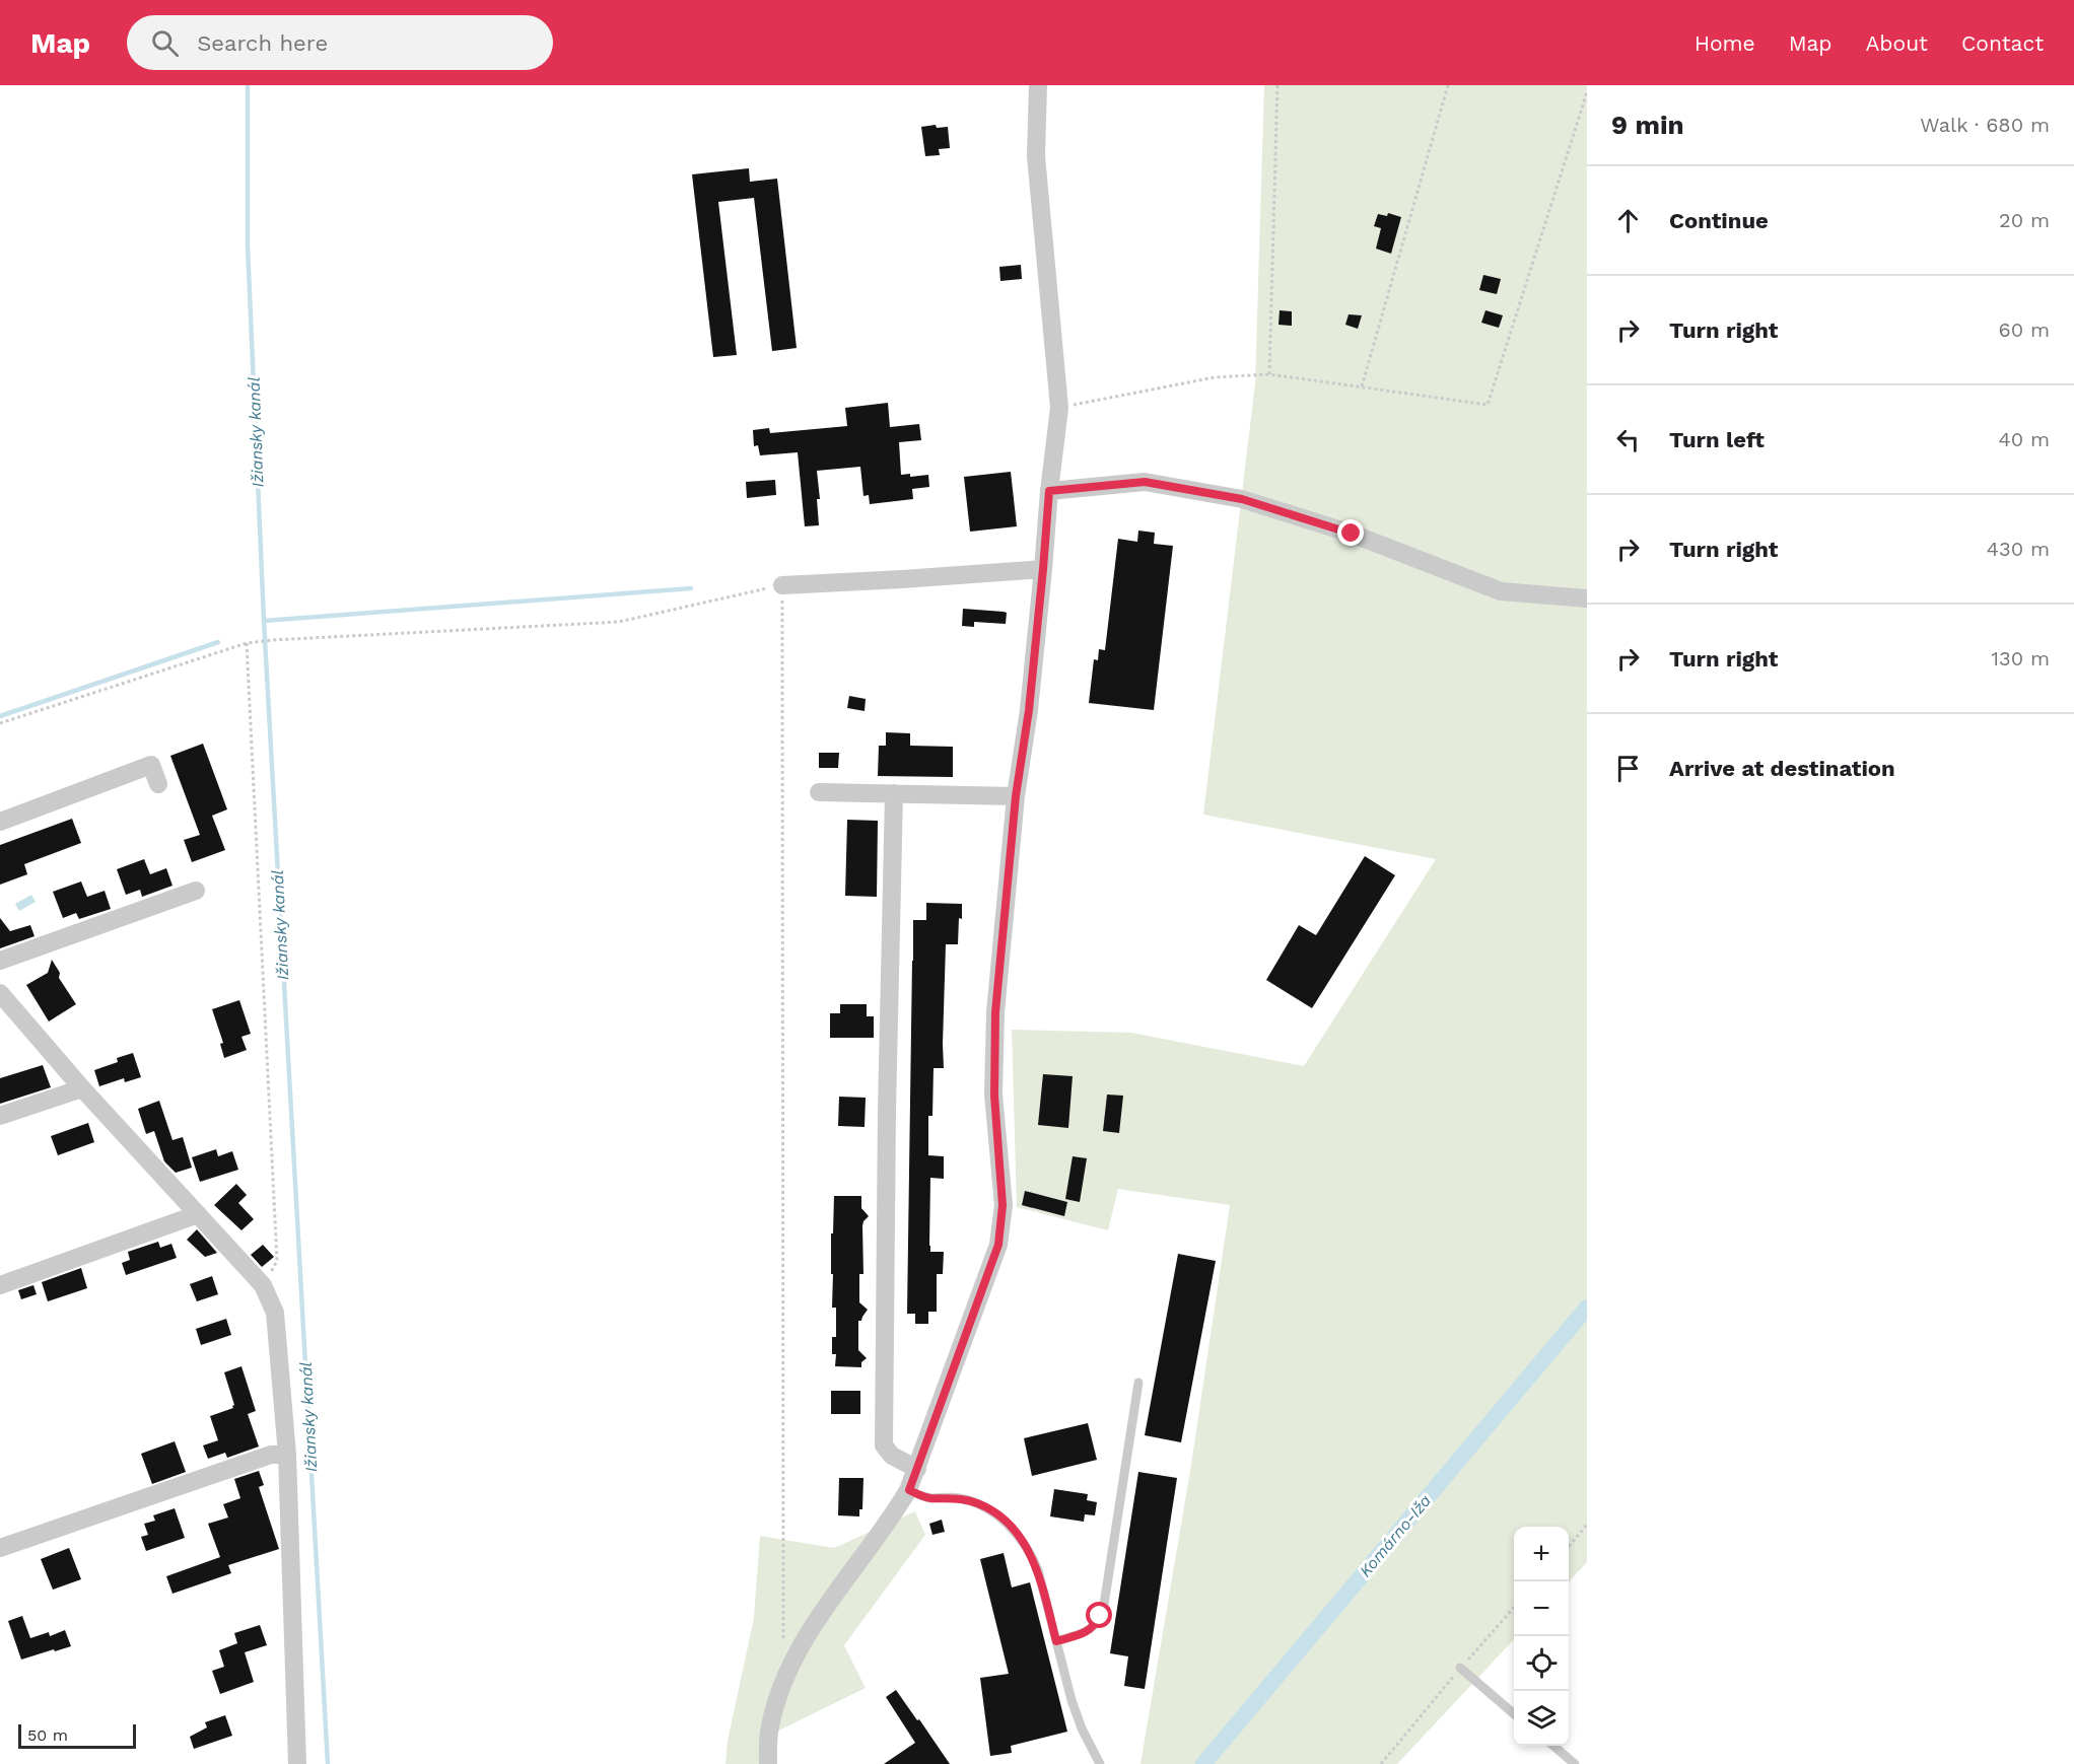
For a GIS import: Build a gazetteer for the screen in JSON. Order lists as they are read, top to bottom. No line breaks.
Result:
{"water":["Ižiansky kanál","Komárno-Iža"],"scale_bar":"50 m","page":{"header":"Map","search":"Search here","nav":["Home","Map","About","Contact"],"heading":["9 min","Walk · 680 m"],"list":[["Continue","20 m"],["Turn right","60 m"],["Turn left","40 m"],["Turn right","430 m"],["Turn right","130 m"],"Arrive at destination"],"map_buttons":["+","−"],"scale":"50 m"}}
